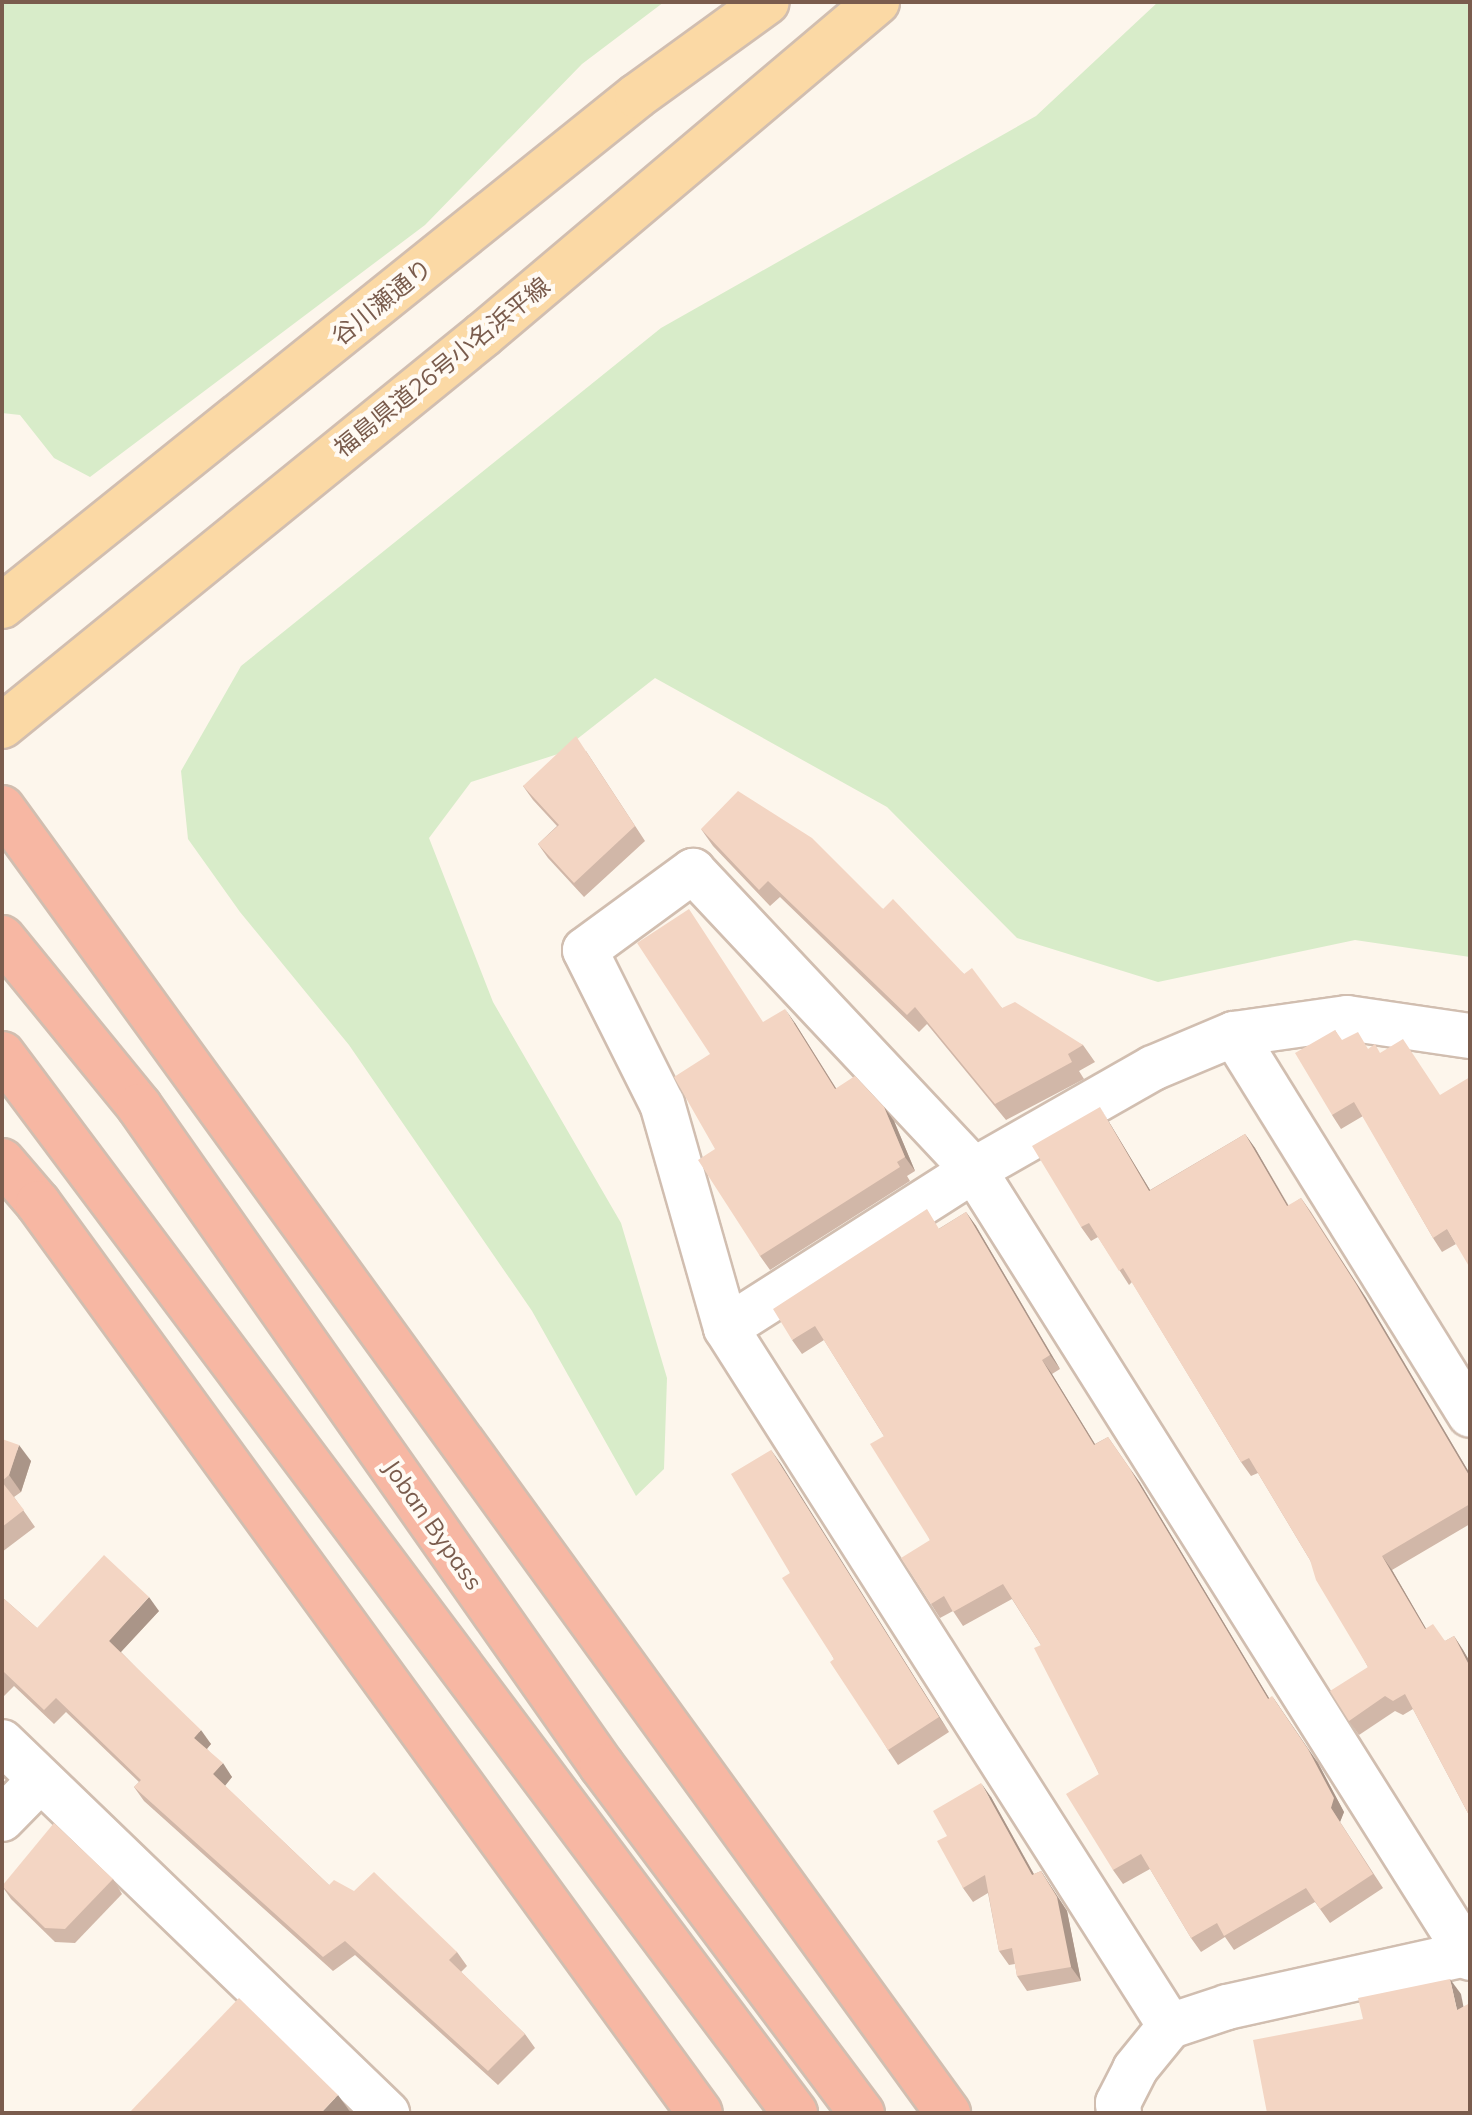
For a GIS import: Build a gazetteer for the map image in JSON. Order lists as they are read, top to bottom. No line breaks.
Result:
{"streets":{"highway":["Joban Bypass"],"main road":["谷川瀬通り","福島県道26号小名浜平線"]}}
